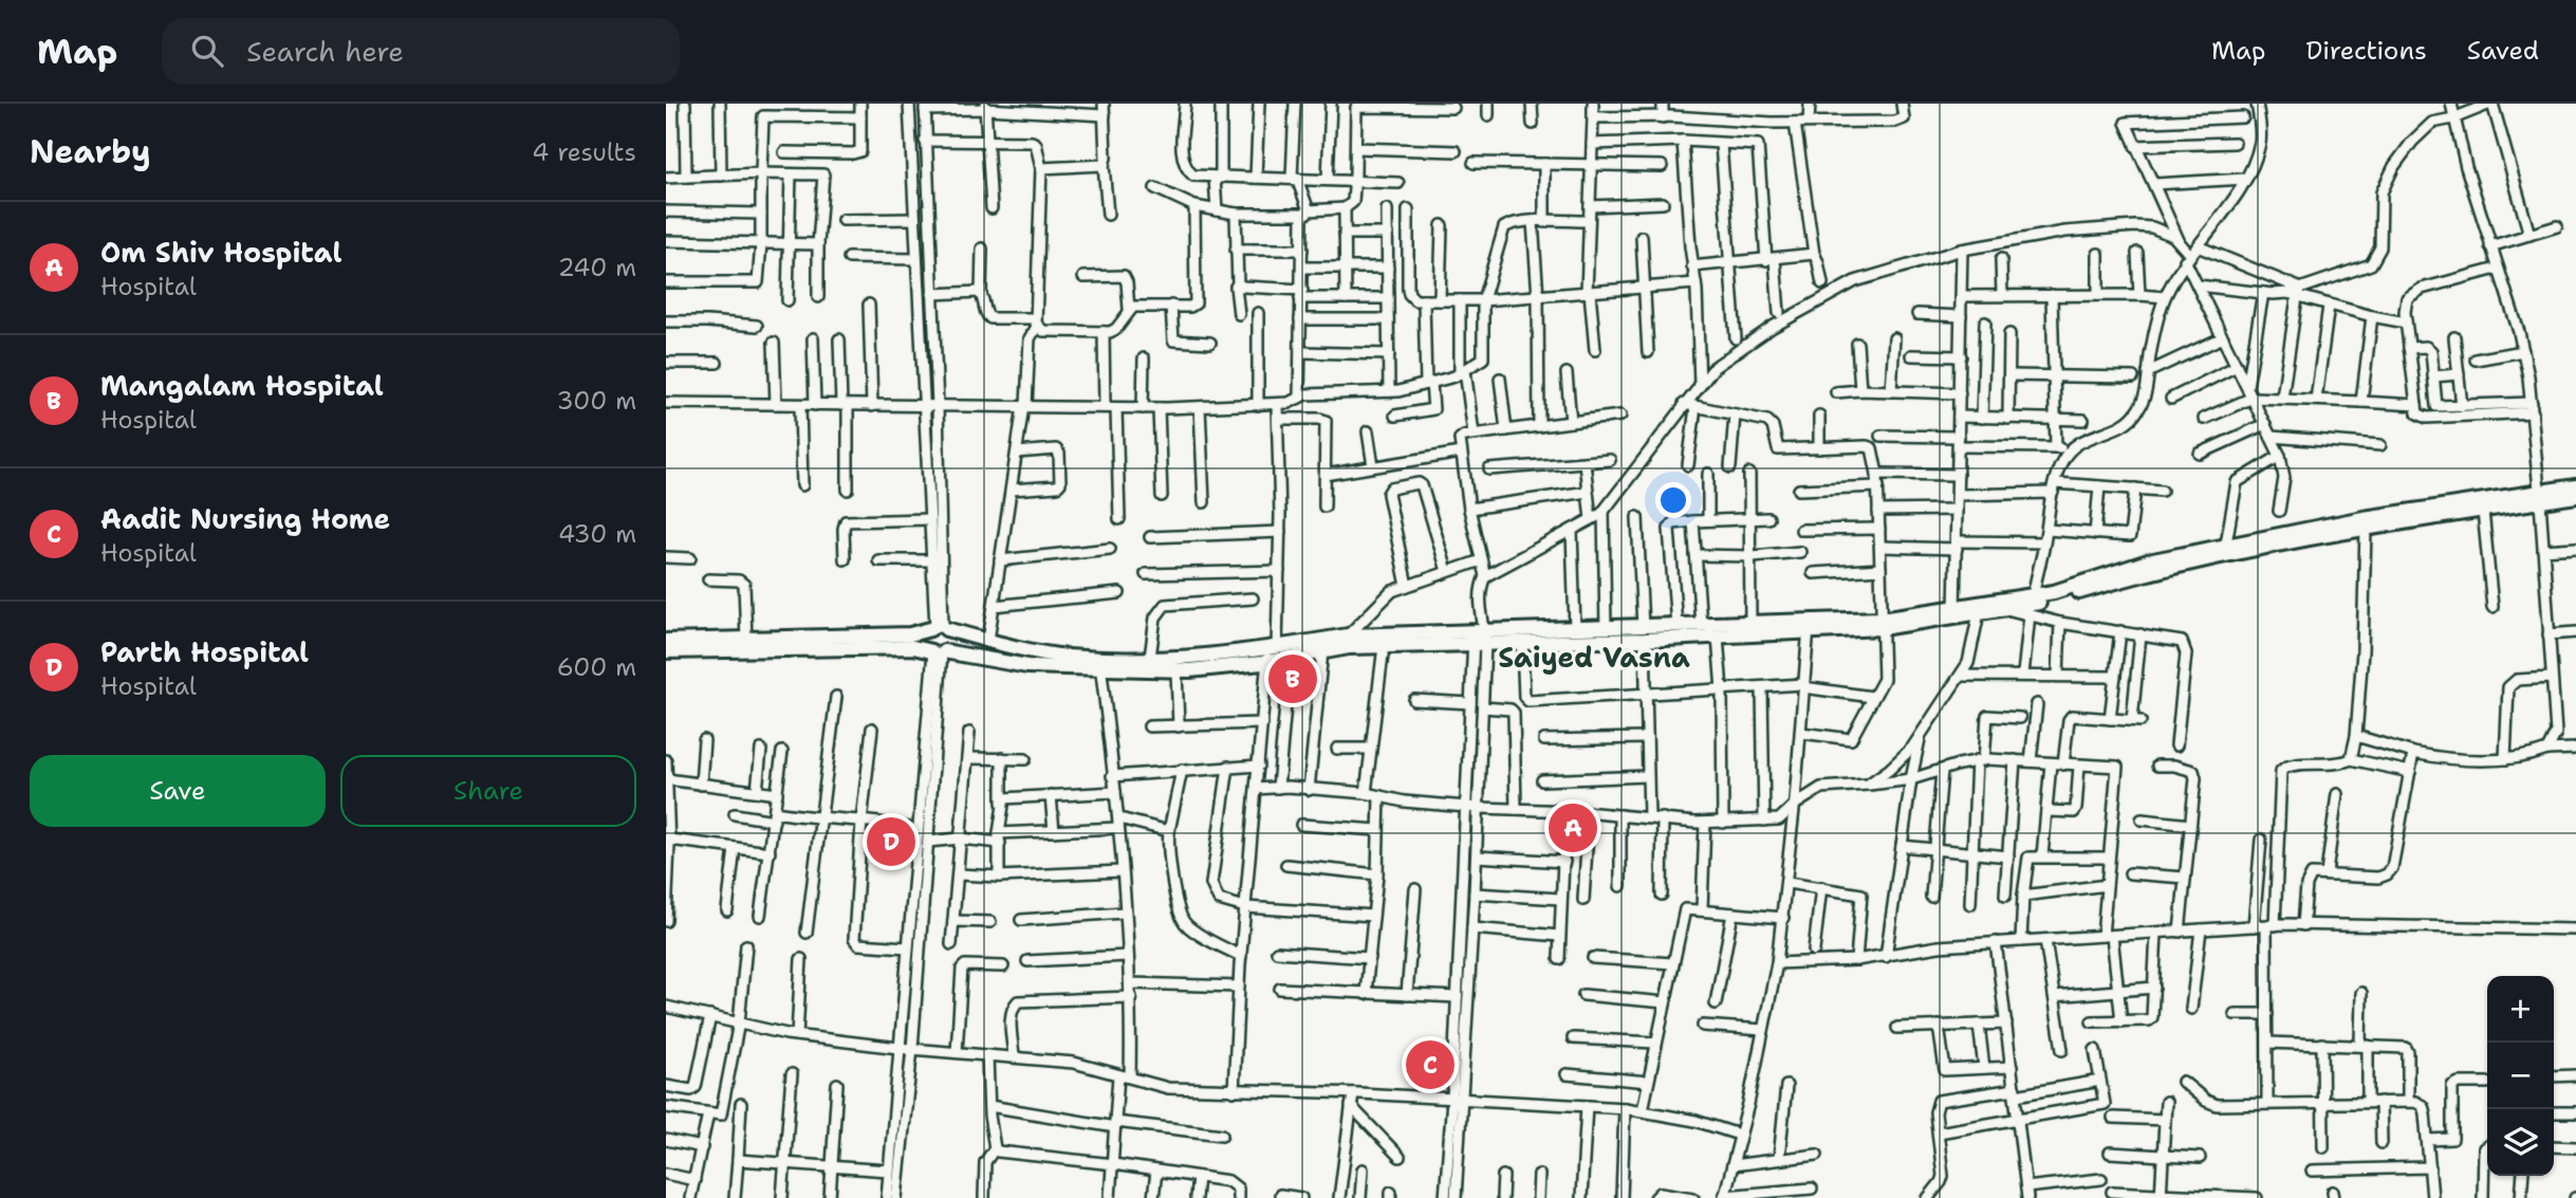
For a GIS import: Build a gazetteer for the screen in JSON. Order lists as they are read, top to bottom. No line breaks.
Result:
{"districts":["Saiyed Vasna"],"page":{"header":"Map","search":"Search here","nav":["Map","Directions","Saved"],"heading":["Nearby","4 results"],"list":[{"mark":"A","name":"Om Shiv Hospital","note":"Hospital","value":"240 m"},{"mark":"B","name":"Mangalam Hospital","note":"Hospital","value":"300 m"},{"mark":"C","name":"Aadit Nursing Home","note":"Hospital","value":"430 m"},{"mark":"D","name":"Parth Hospital","note":"Hospital","value":"600 m"}],"pins":["B","A","D","C"],"buttons":["Save","Share"],"map_buttons":["+","−"]}}
